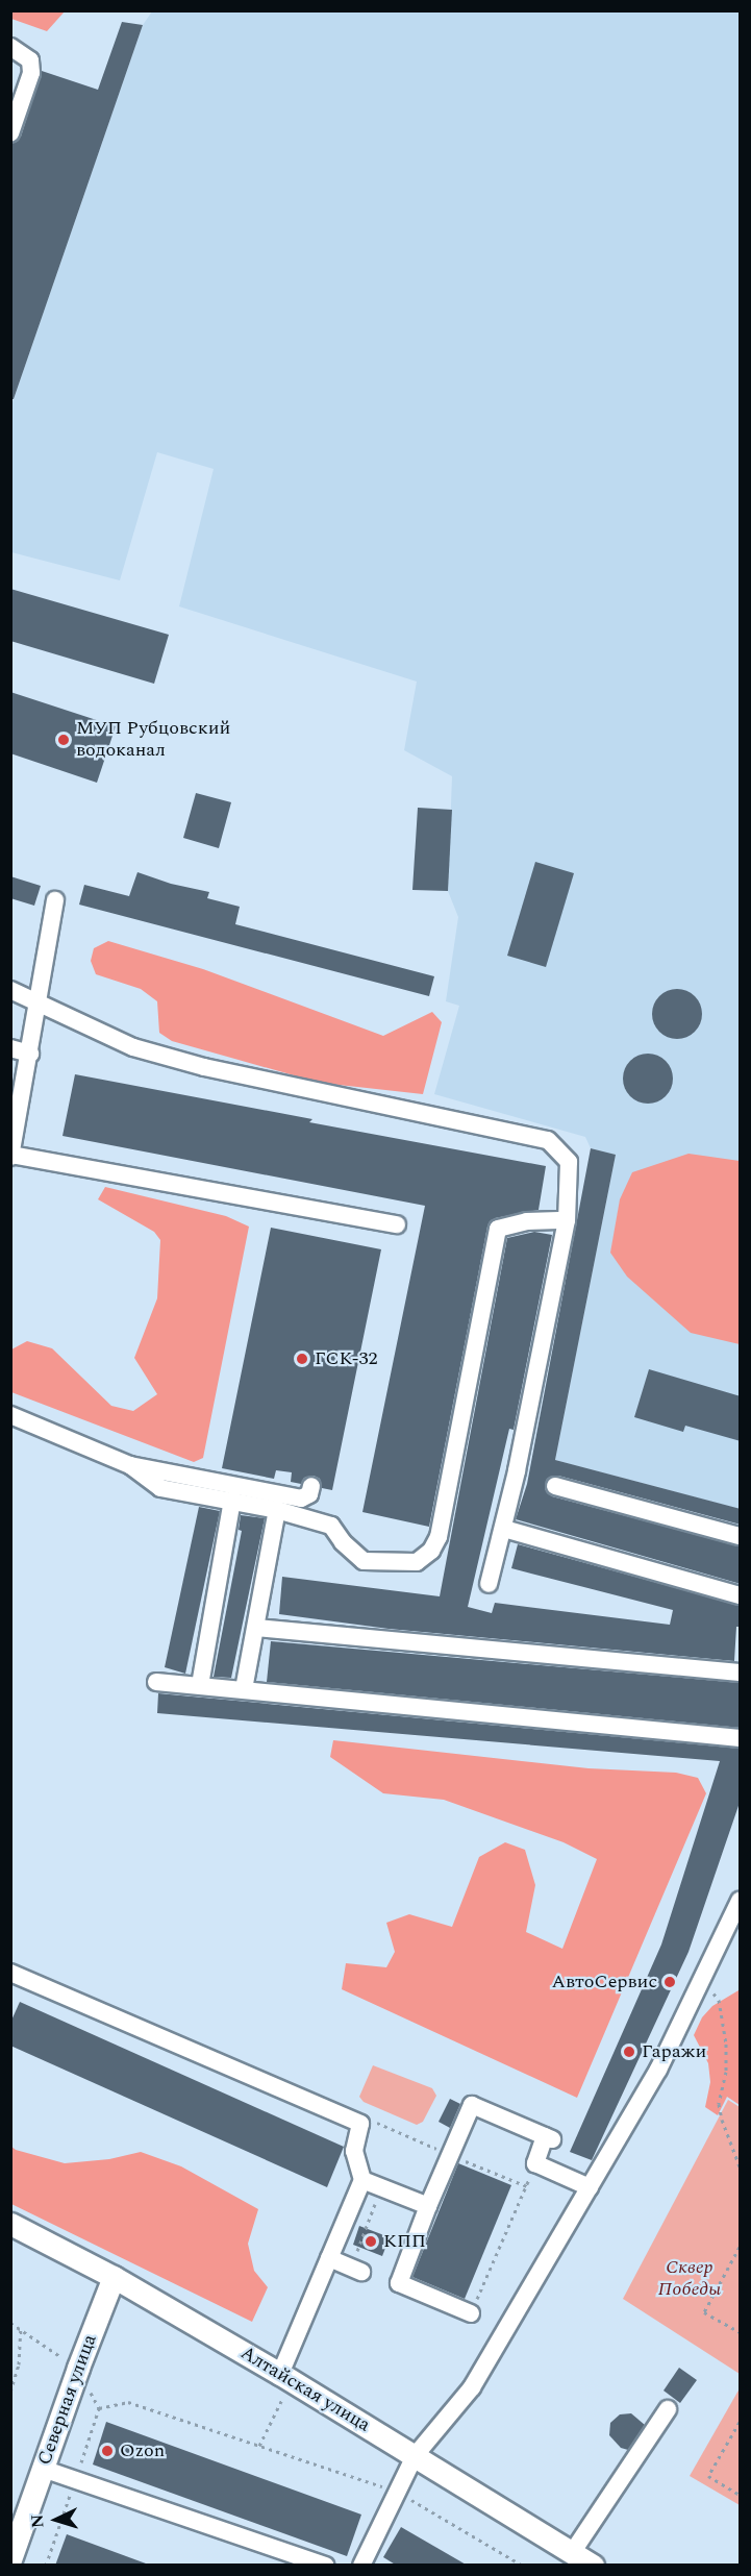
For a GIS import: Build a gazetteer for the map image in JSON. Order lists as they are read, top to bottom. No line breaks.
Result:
{"streets":{"main road":["Алтайская улица","Северная улица"]},"crossings":[["Алтайская улица","Северная улица"]],"parks":["Сквер Победы"],"places":["МУП Рубцовский водоканал","ГСК-32","АвтоСервис","Гаражи","КПП","Ozon"],"north":"left"}
